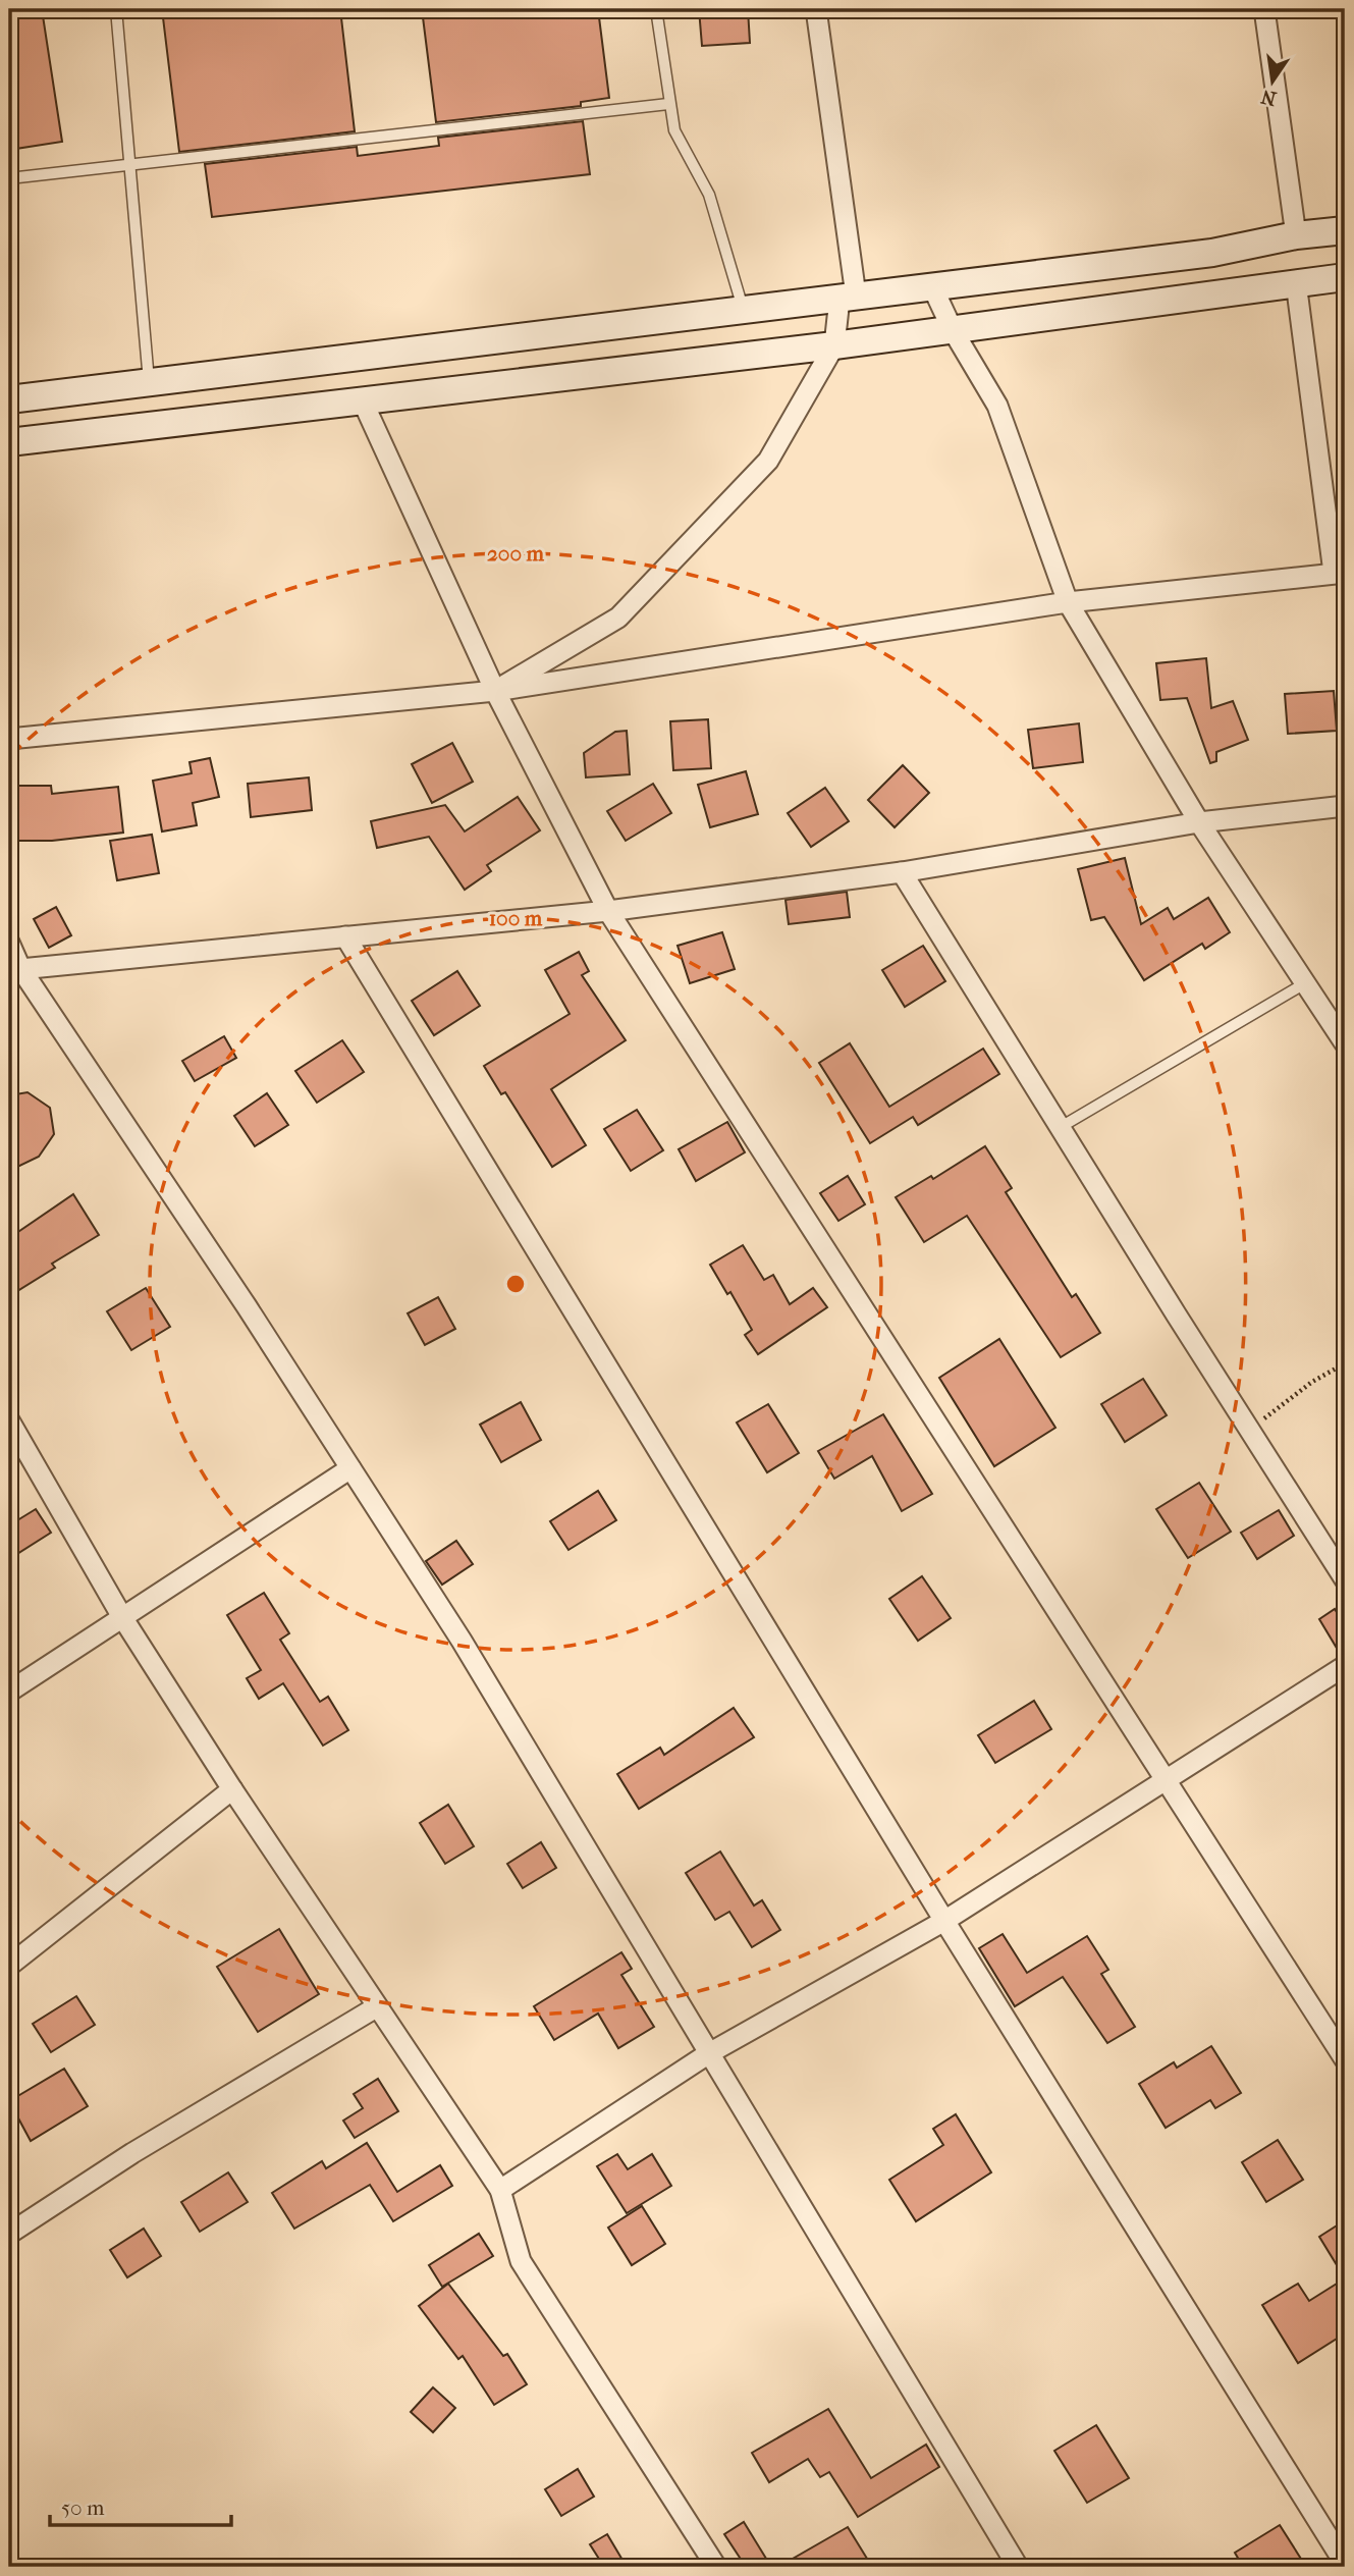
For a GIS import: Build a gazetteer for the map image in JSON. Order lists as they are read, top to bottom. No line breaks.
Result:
{"scale_bar":"50 m","north":"bottom","rings":["200 m","100 m"]}
